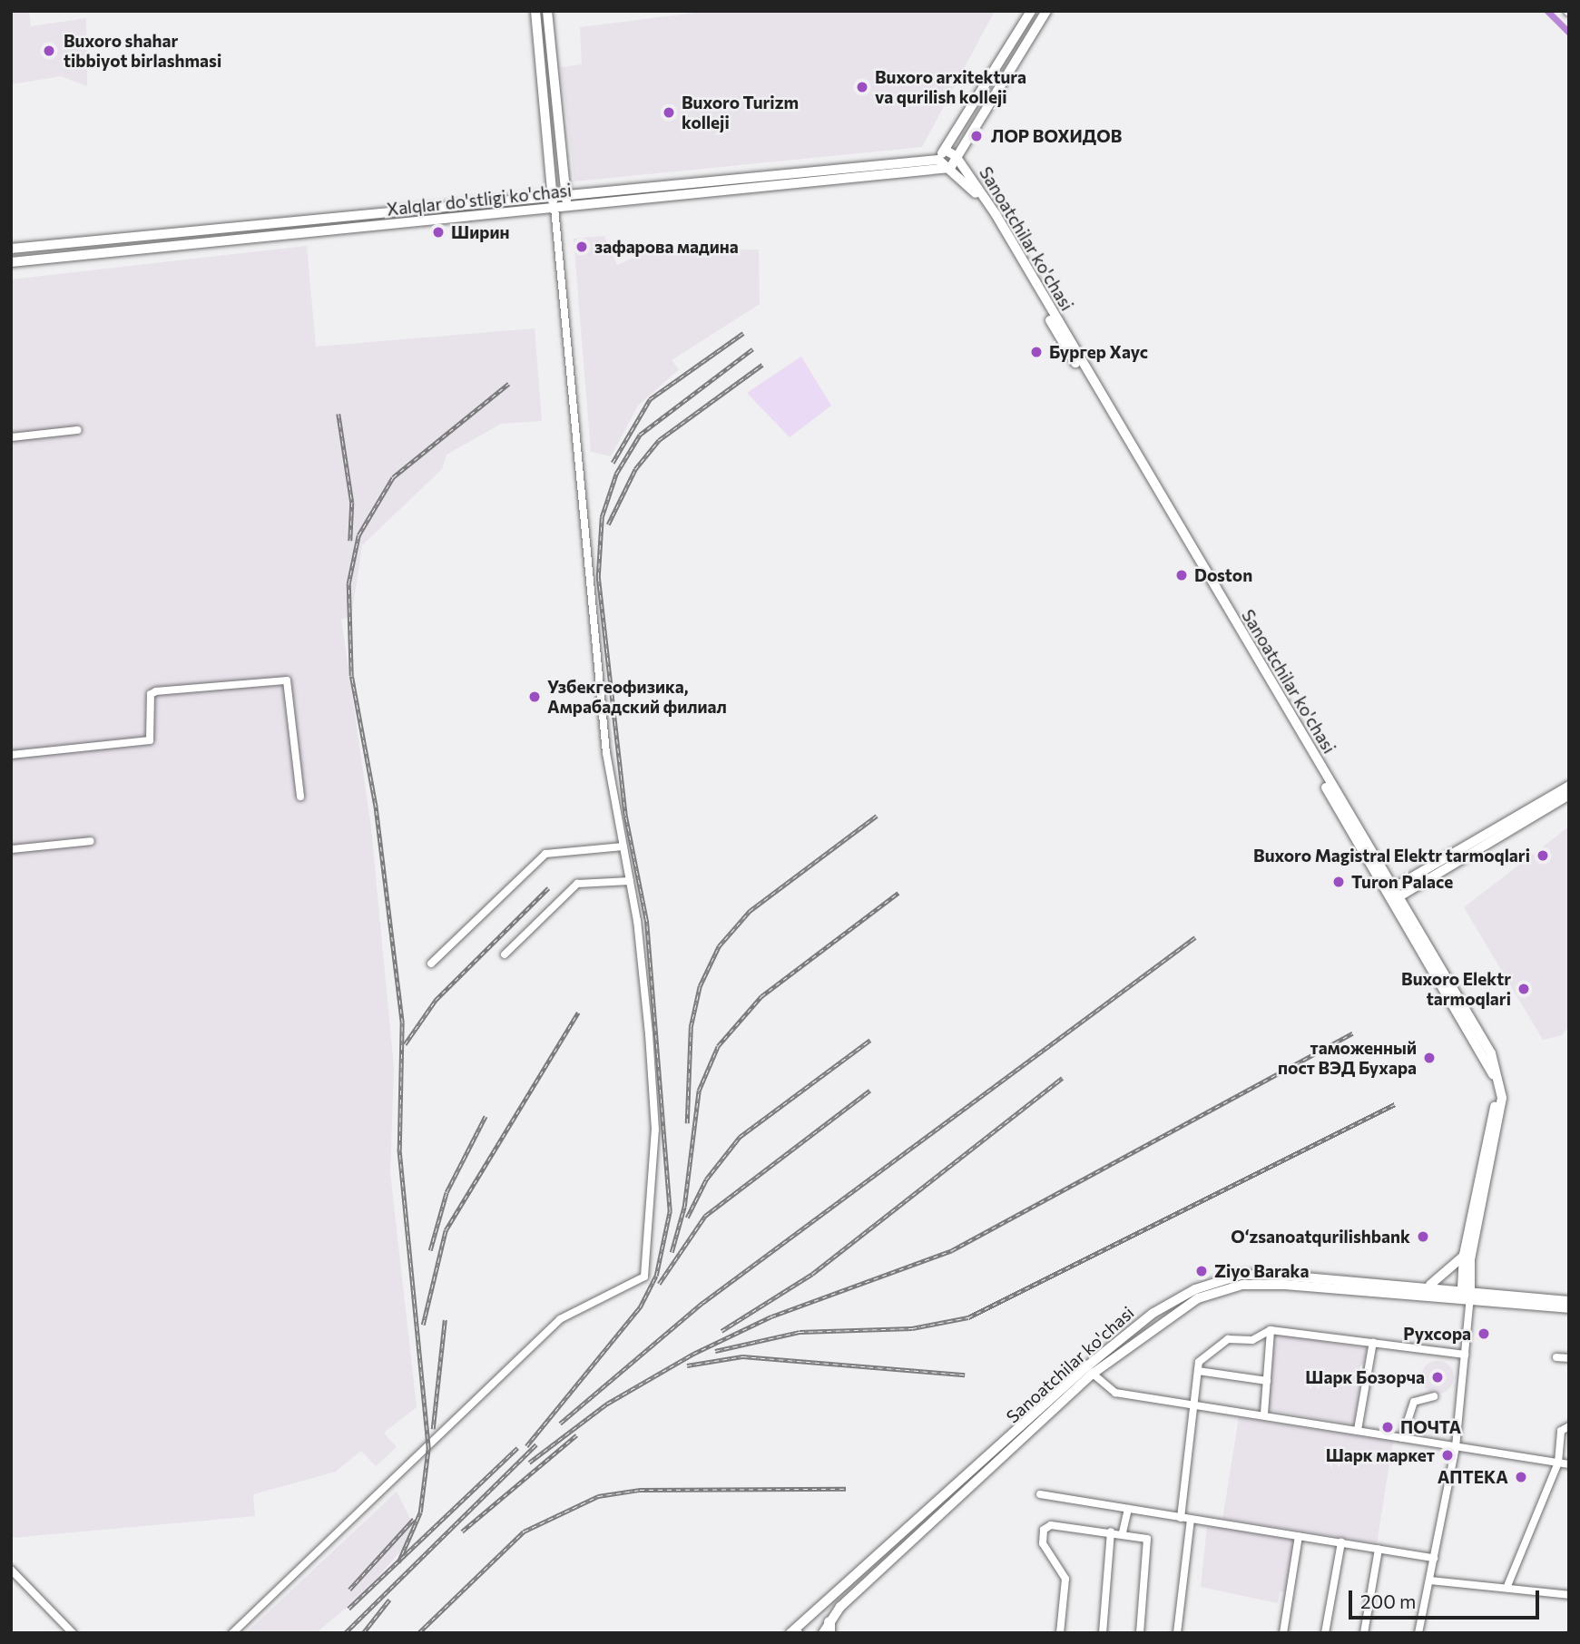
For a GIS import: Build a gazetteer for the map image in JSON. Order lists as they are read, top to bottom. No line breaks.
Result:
{"streets":{"main road":["Xalqlar do'stligi ko'chasi","Sanoatchilar ko'chasi"]},"crossings":[["Xalqlar do'stligi ko'chasi","Sanoatchilar ko'chasi"]],"places":["Buxoro shahar tibbiyot birlashmasi","Buxoro arxitektura va qurilish kolleji","Buxoro Turizm kolleji","ЛОР ВОХИДОВ","Ширин","зафарова мадина","Бургер Хаус","Doston","Узбекгеофизика, Амрабадский филиал","Buxoro Magistral Elektr tarmoqlari","Turon Palace","Buxoro Elektr tarmoqlari","таможенный пост ВЭД Бухара","Oʻzsanoatqurilishbank","Ziyo Baraka","Рухсора","Шарк Бозорча","ПОЧТА","Шарк маркет","АПТЕКА"],"scale_bar":"200 m"}
